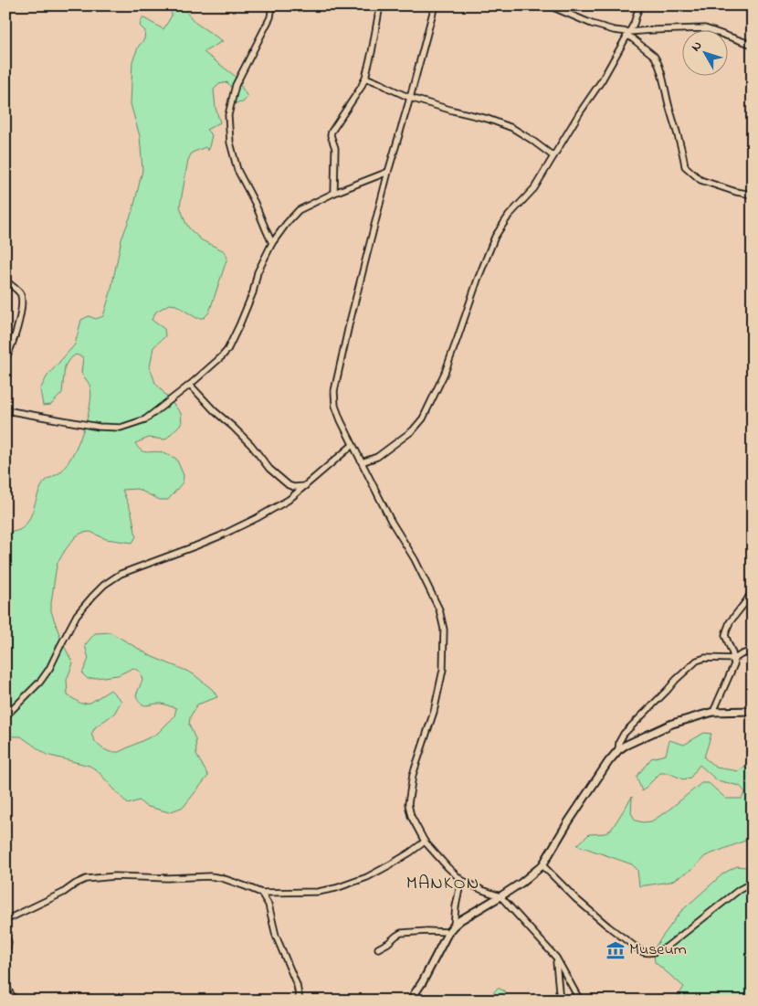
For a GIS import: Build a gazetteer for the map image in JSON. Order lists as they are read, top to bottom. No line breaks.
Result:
{"districts":["MANKON"],"places":{"museum":["Museum"]},"north":"top left"}
